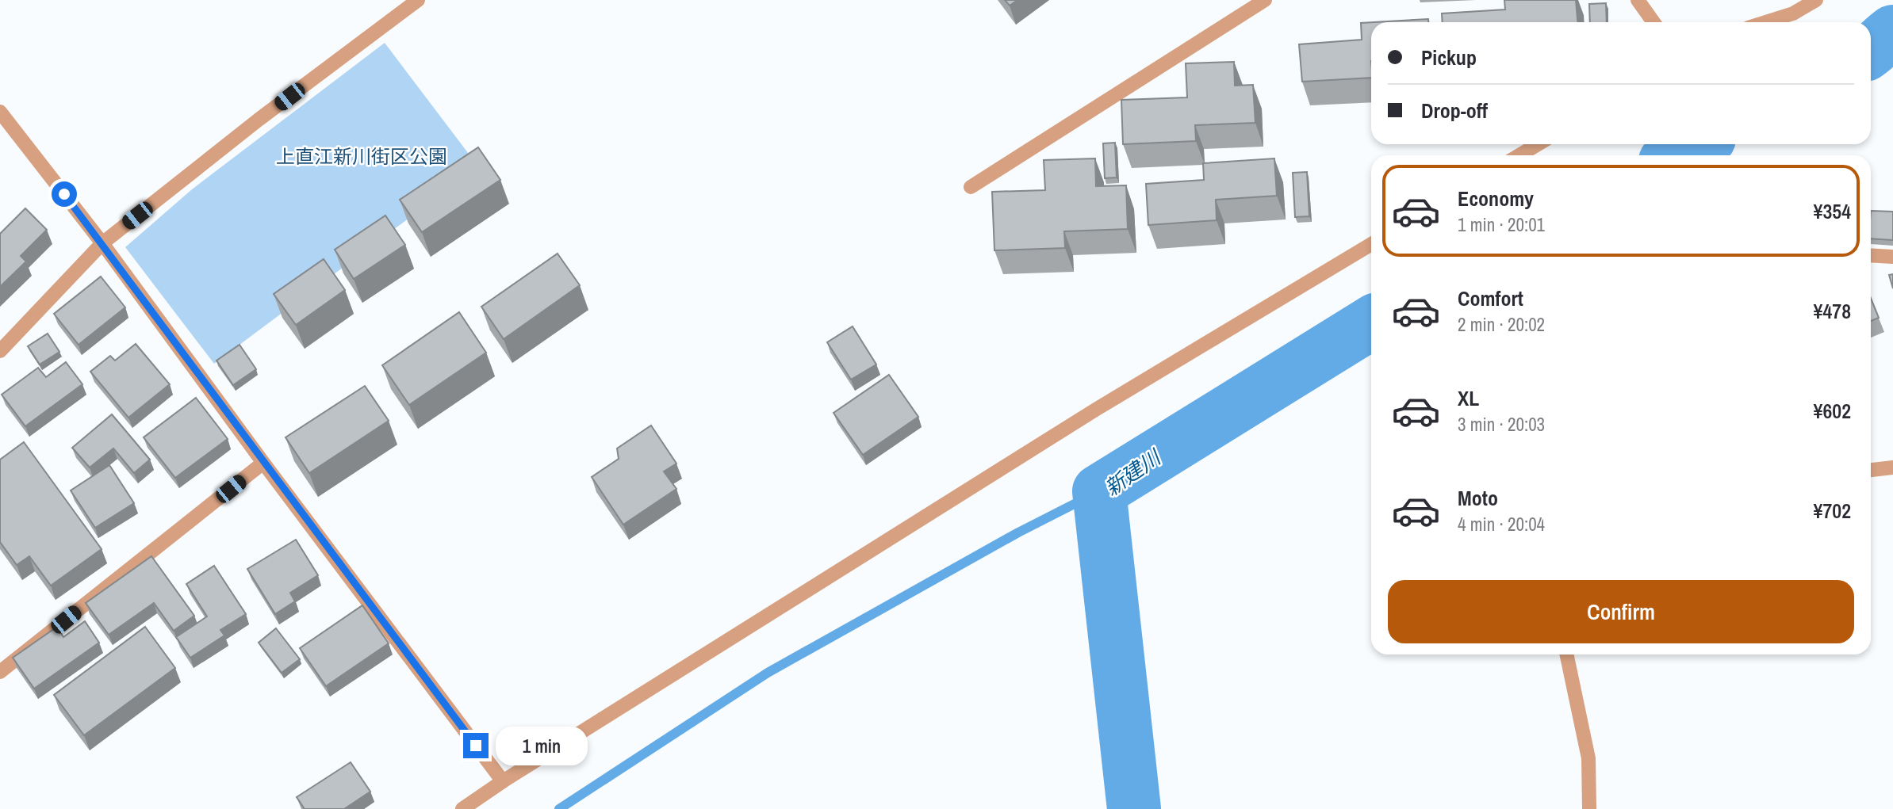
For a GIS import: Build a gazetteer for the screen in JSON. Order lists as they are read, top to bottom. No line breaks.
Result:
{"water":["新建川"],"parks":["上直江新川街区公園"],"page":{"banner":["Pickup","Drop-off"],"list":[{"name":"Economy","note":"1 min · 20:01","value":"¥354"},{"name":"Comfort","note":"2 min · 20:02","value":"¥478"},{"name":"XL","note":"3 min · 20:03","value":"¥602"},{"name":"Moto","note":"4 min · 20:04","value":"¥702"}],"buttons":"Confirm","bubble":"1 min"}}
